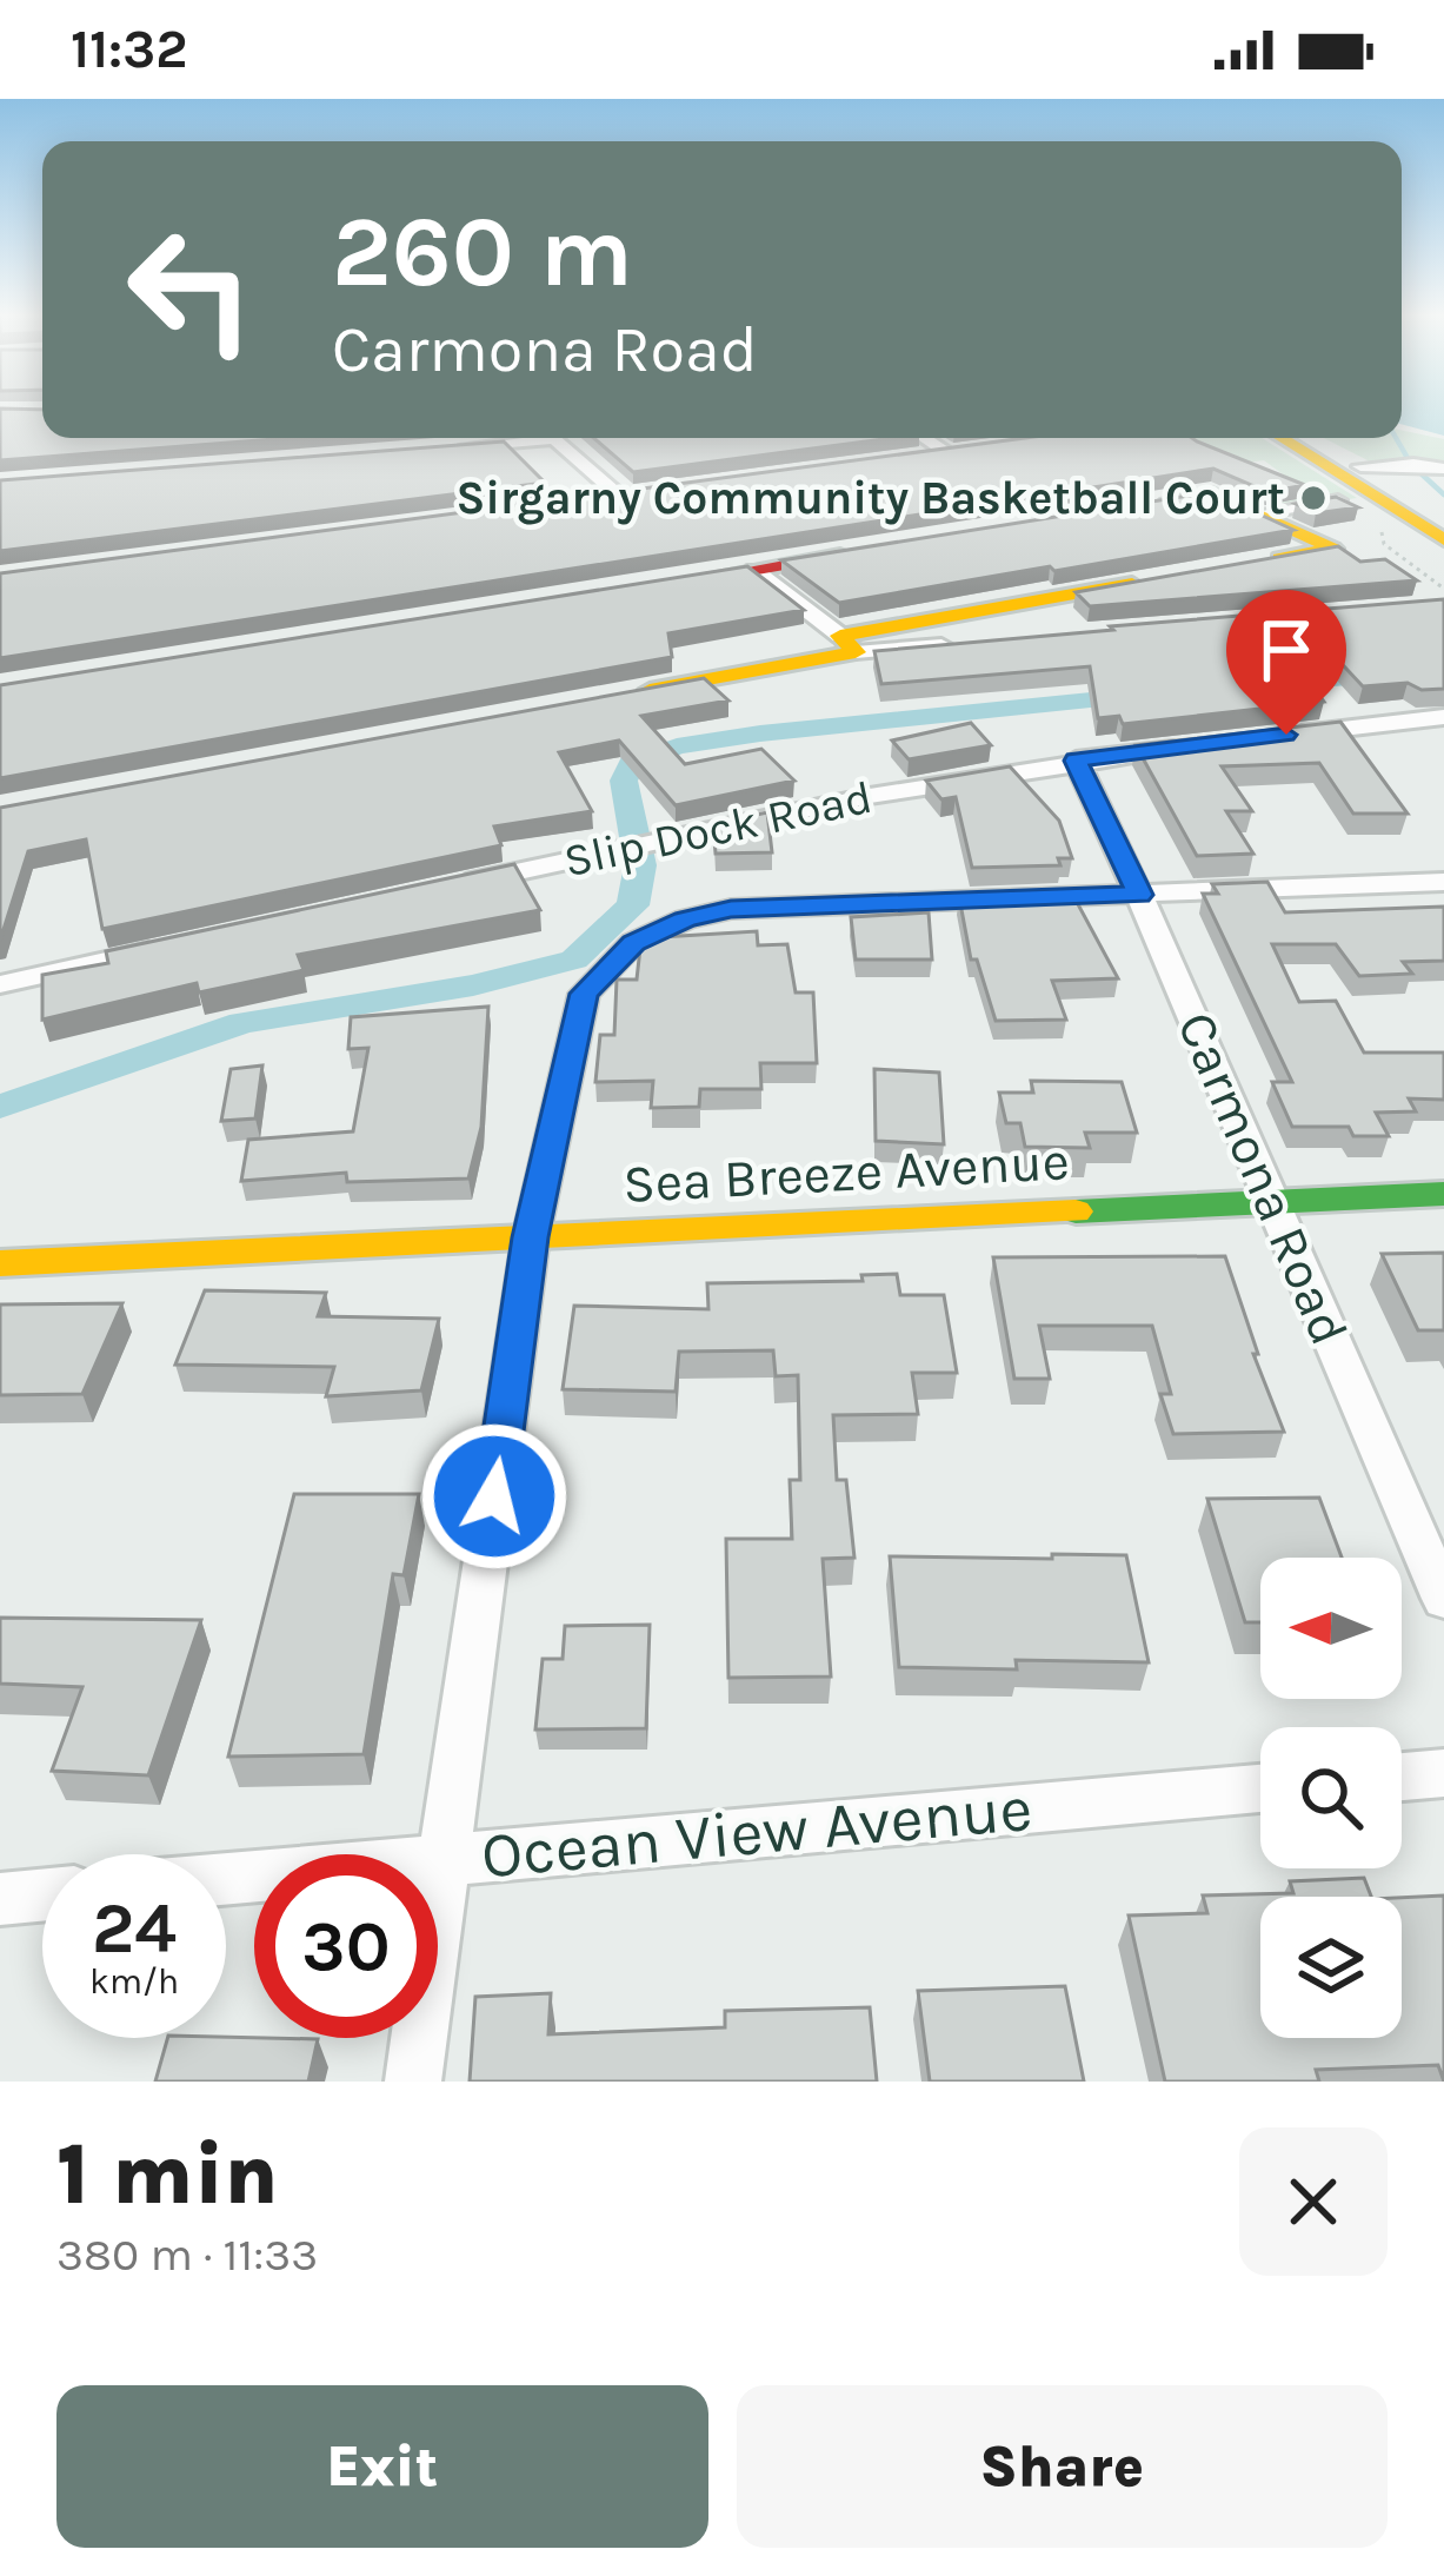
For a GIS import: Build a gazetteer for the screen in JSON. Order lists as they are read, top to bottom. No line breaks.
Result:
{"streets":{"main road":["Sea Breeze Avenue"],"street":["Slip Dock Road","Carmona Road","Ocean View Avenue"]},"crossings":[["Slip Dock Road","Carmona Road"],["Sea Breeze Avenue","Carmona Road"]],"places":["Sirgarny Community Basketball Court"],"north":"left","page":{"status":"11:32","turn":["260 m","Carmona Road"],"speed":"24 km/h","limit":"30","heading":["1 min","380 m · 11:33"],"buttons":["Exit","Share"]}}
